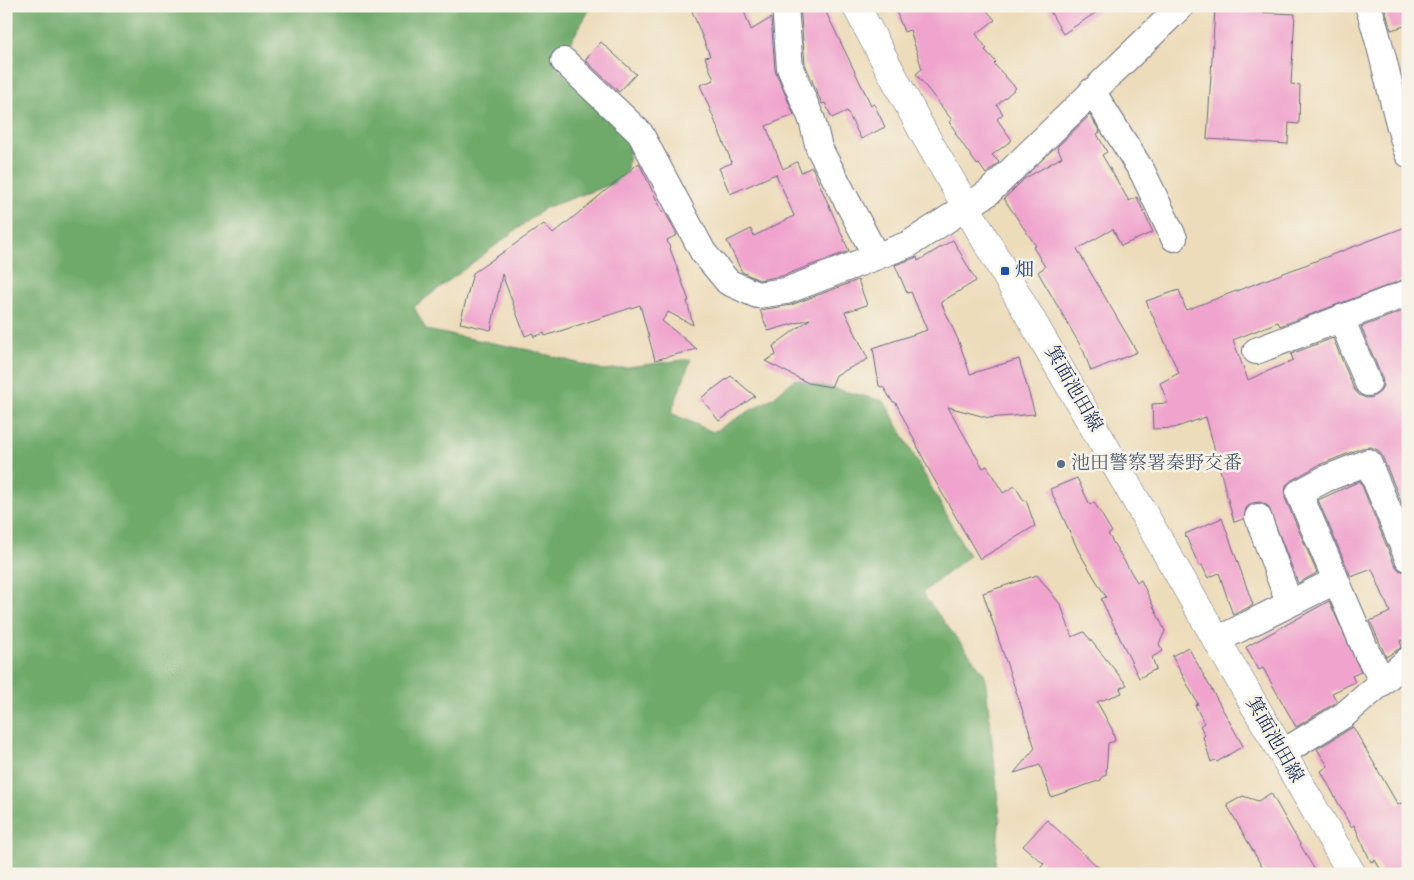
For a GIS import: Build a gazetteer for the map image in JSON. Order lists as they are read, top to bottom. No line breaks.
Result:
{"streets":{"main road":["箕面池田線"]},"places":{"transit":["畑"],"other":["池田警察署秦野交番"]}}
